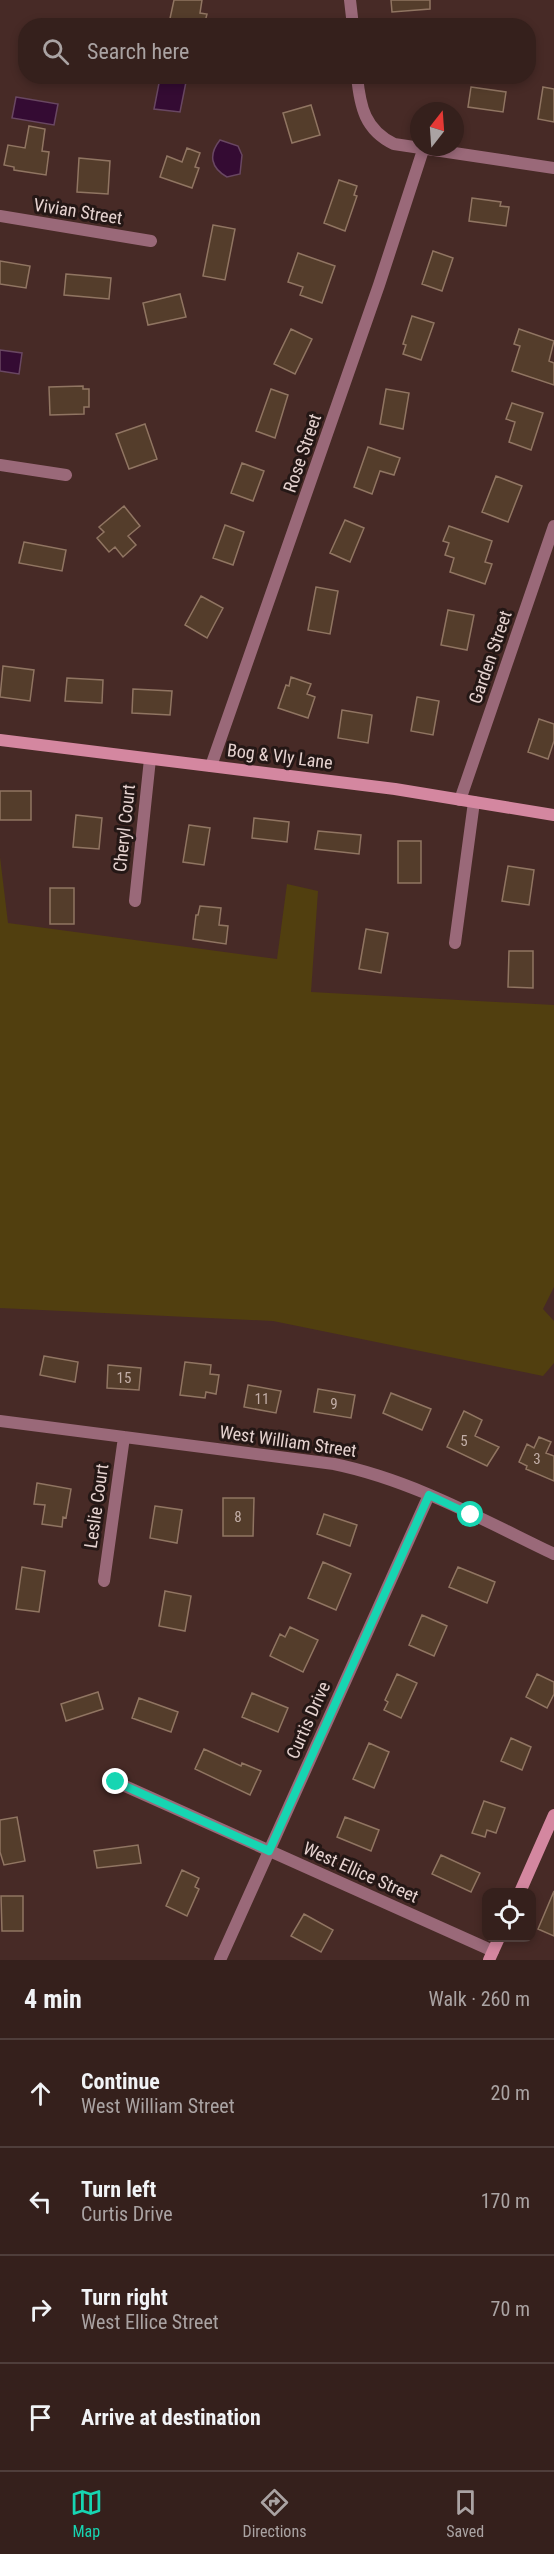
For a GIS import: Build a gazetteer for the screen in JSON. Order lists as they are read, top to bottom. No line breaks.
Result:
{"streets":{"street":["Vivian Street","Rose Street","Garden Street","Bog & Vly Lane","Cheryl Court","West William Street","Leslie Court","Curtis Drive","West Ellice Street"]},"crossings":[["Rose Street","Bog & Vly Lane"],["Garden Street","Bog & Vly Lane"],["Bog & Vly Lane","Cheryl Court"],["West William Street","Leslie Court"],["West William Street","Curtis Drive"],["Curtis Drive","West Ellice Street"]],"house_numbers":["15","11","9","5","3","8"],"north":"top","page":{"search":"Search here","heading":["4 min","Walk · 260 m"],"list":[["Continue","West William Street","20 m"],["Turn left","Curtis Drive","170 m"],["Turn right","West Ellice Street","70 m"],"Arrive at destination"],"nav":["Map","Directions","Saved"]}}
